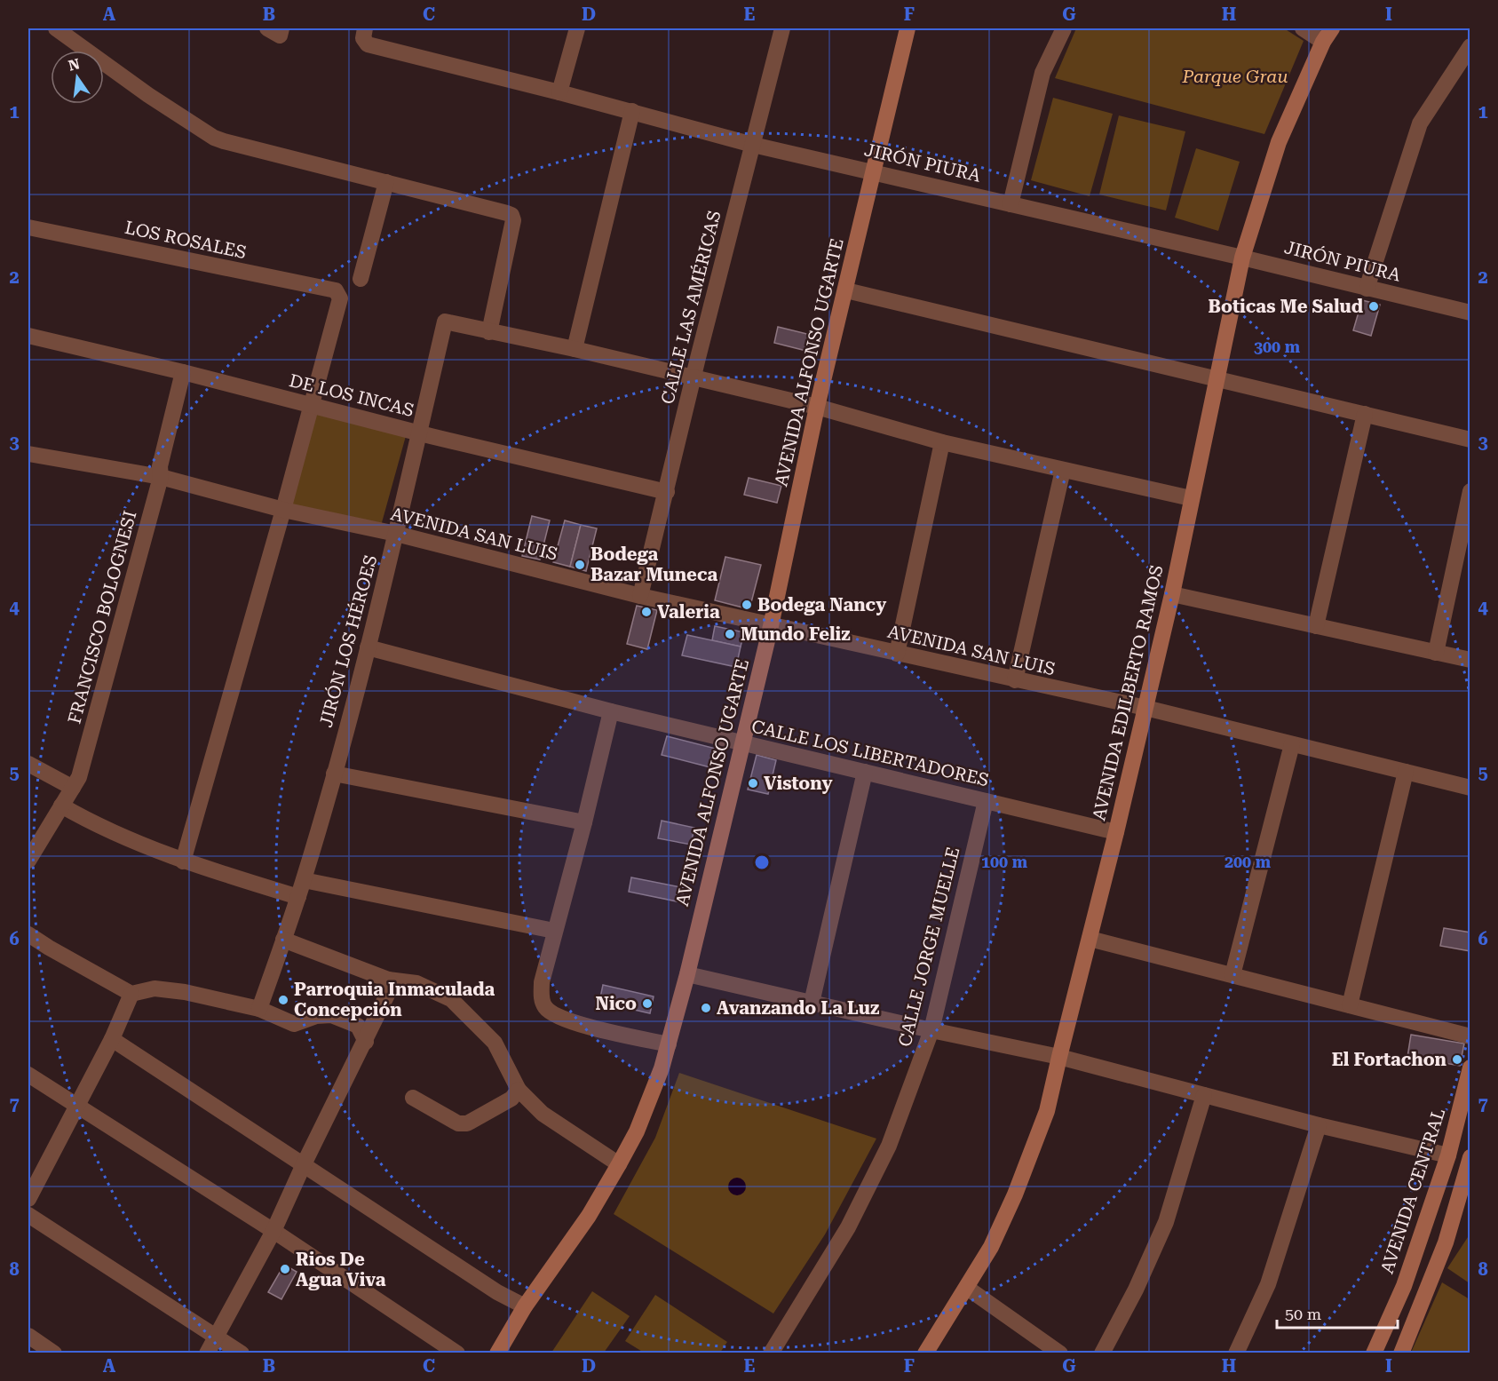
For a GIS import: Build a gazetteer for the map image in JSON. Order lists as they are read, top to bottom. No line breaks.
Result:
{"streets":{"street":["JIRÓN PIURA","LOS ROSALES","CALLE LAS AMÉRICAS","AVENIDA ALFONSO UGARTE","DE LOS INCAS","AVENIDA SAN LUIS","FRANCISCO BOLOGNESI","JIRÓN LOS HÉROES","AVENIDA EDILBERTO RAMOS","CALLE LOS LIBERTADORES","CALLE JORGE MUELLE","AVENIDA CENTRAL"]},"crossings":[["JIRÓN PIURA","CALLE LAS AMÉRICAS"],["JIRÓN PIURA","AVENIDA ALFONSO UGARTE"],["JIRÓN PIURA","AVENIDA EDILBERTO RAMOS"],["LOS ROSALES","DE LOS INCAS"],["CALLE LAS AMÉRICAS","DE LOS INCAS"],["CALLE LAS AMÉRICAS","AVENIDA SAN LUIS"],["AVENIDA ALFONSO UGARTE","AVENIDA SAN LUIS"],["AVENIDA ALFONSO UGARTE","CALLE LOS LIBERTADORES"],["DE LOS INCAS","FRANCISCO BOLOGNESI"],["DE LOS INCAS","JIRÓN LOS HÉROES"],["AVENIDA SAN LUIS","FRANCISCO BOLOGNESI"],["AVENIDA SAN LUIS","JIRÓN LOS HÉROES"],["AVENIDA SAN LUIS","AVENIDA EDILBERTO RAMOS"],["JIRÓN LOS HÉROES","CALLE LOS LIBERTADORES"],["AVENIDA EDILBERTO RAMOS","CALLE LOS LIBERTADORES"],["CALLE LOS LIBERTADORES","CALLE JORGE MUELLE"]],"parks":["Parque Grau"],"places":["Boticas Me Salud","Bodega Bazar Muneca","Bodega Nancy","Valeria","Mundo Feliz","Vistony","Parroquia Inmaculada Concepción","Nico","Avanzando La Luz","El Fortachon","Rios De Agua Viva"],"scale_bar":"50 m","north":"top","grid":{"columns":["A","B","C","D","E","F","G","H","I"],"rows":["1","2","3","4","5","6","7","8"]},"rings":["300 m","100 m","200 m"]}
